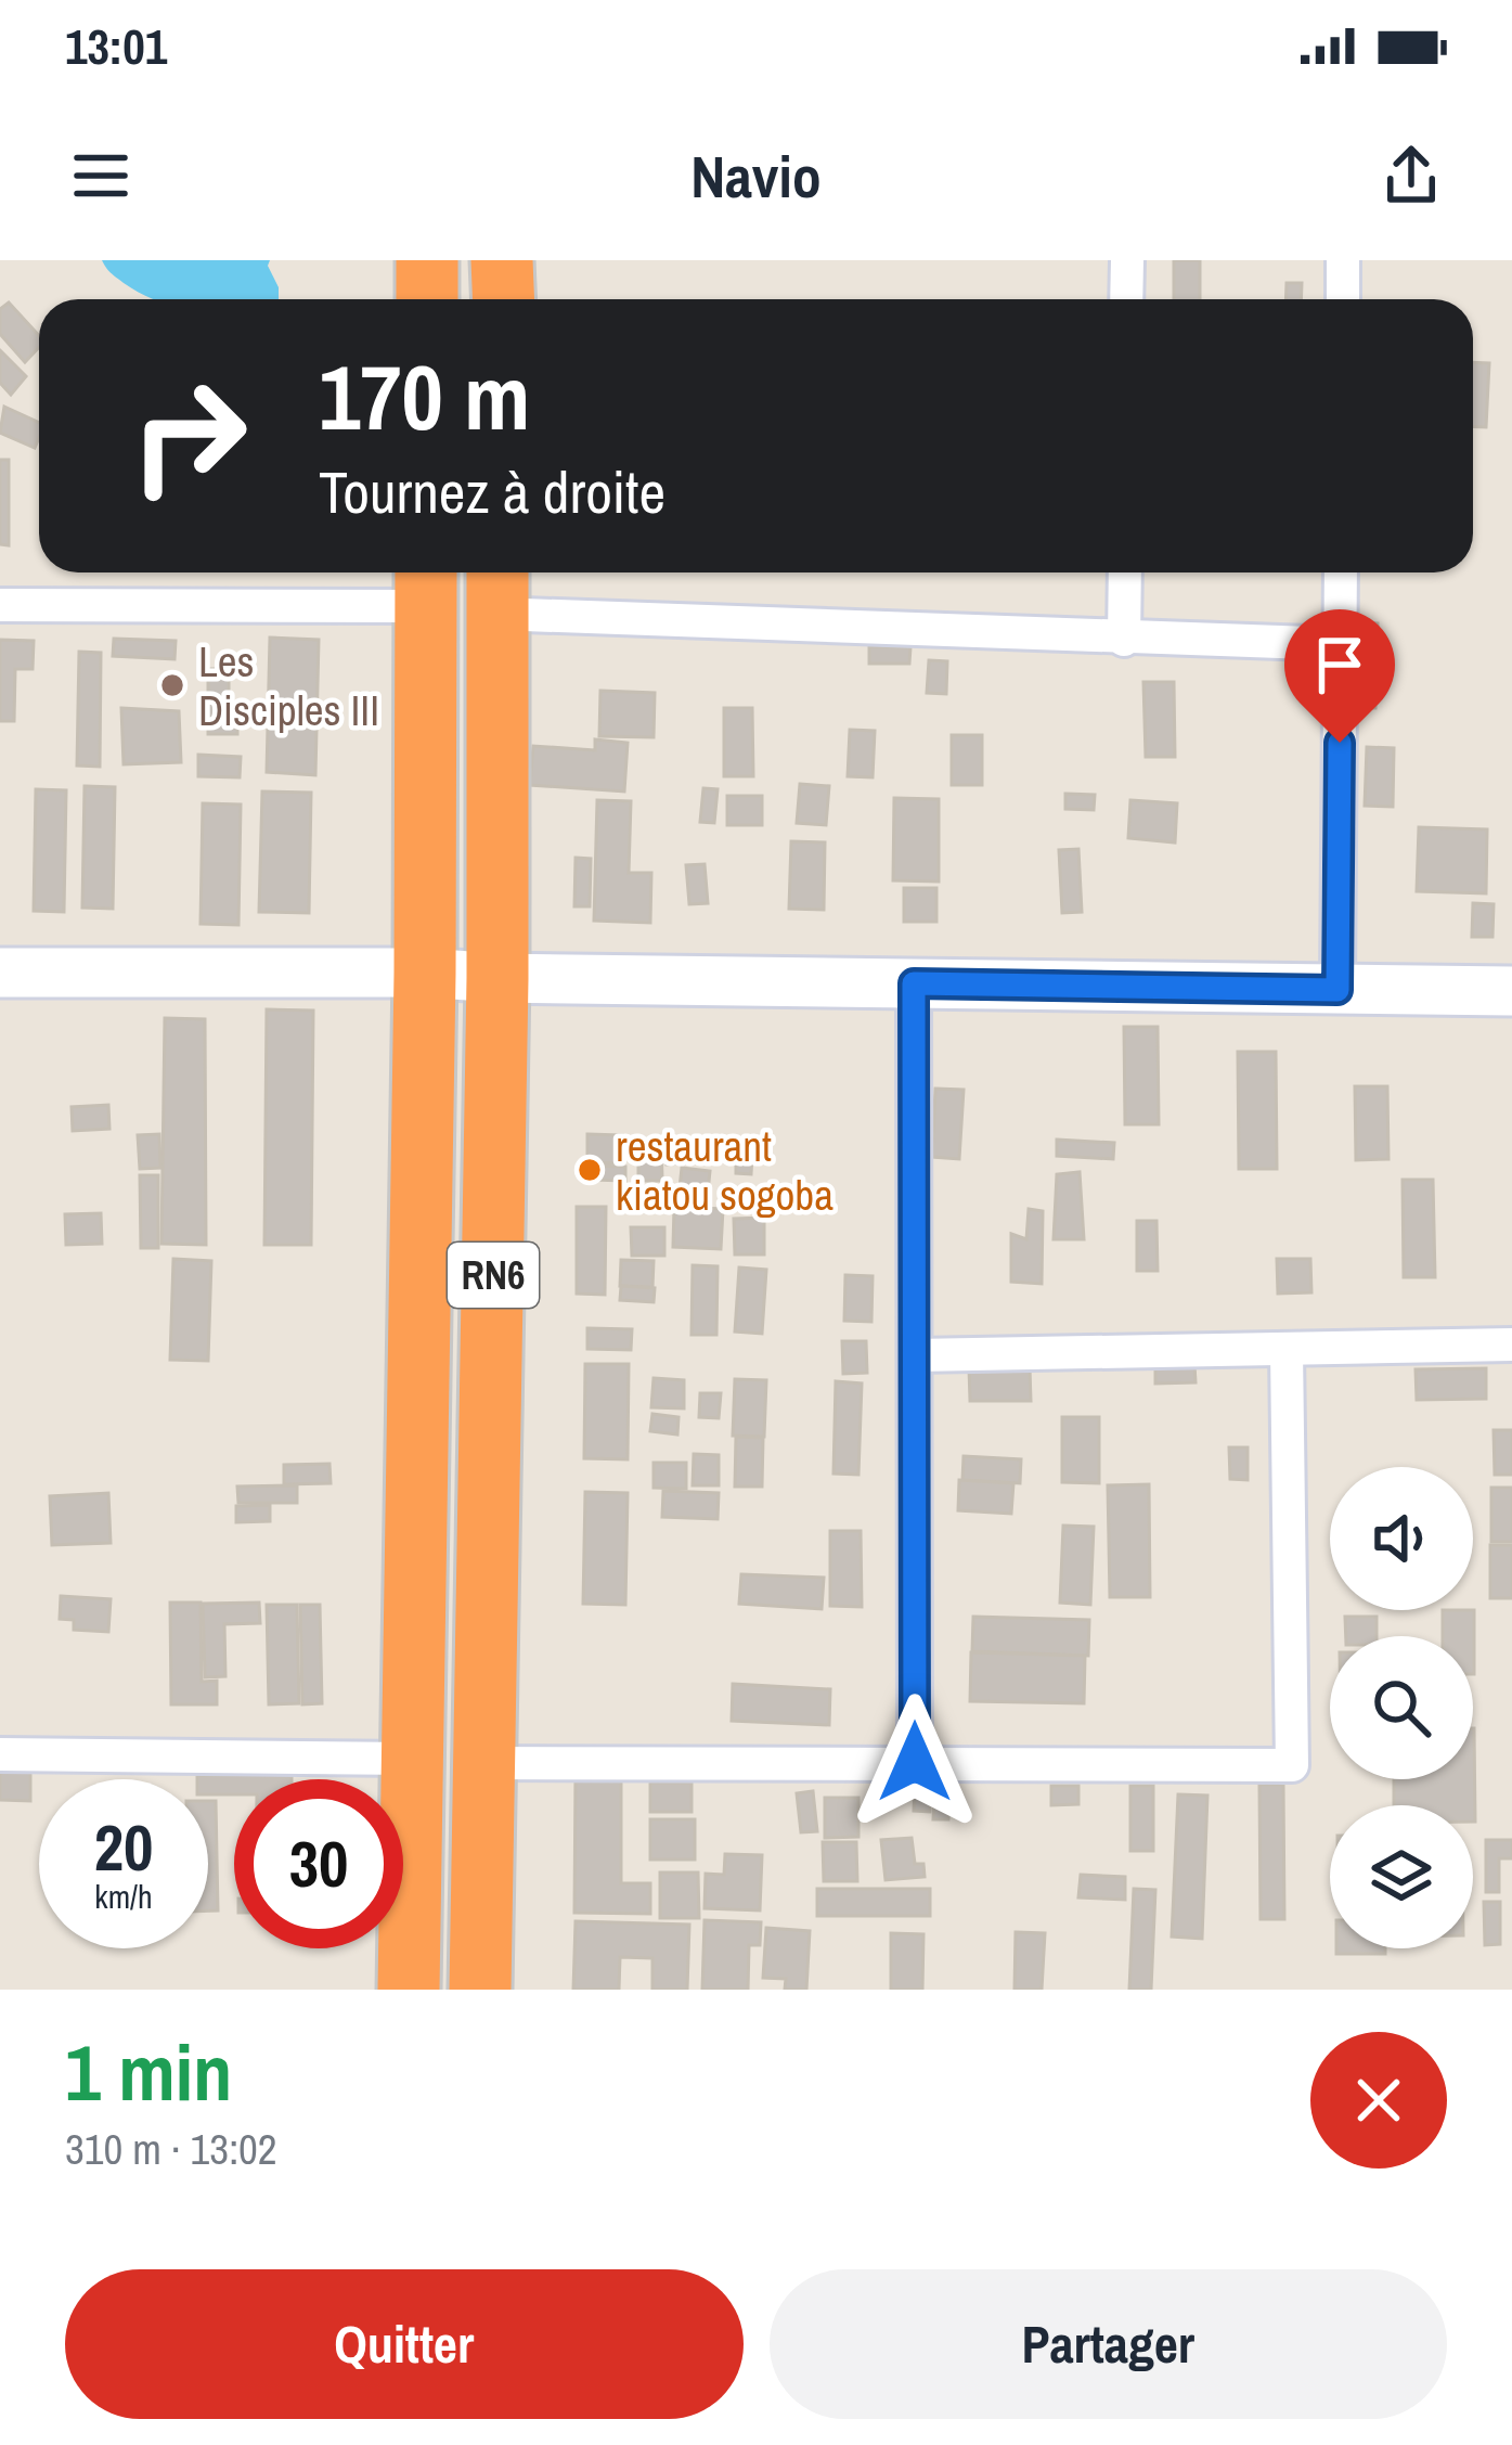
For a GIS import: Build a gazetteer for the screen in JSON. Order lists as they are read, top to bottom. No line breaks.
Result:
{"streets":{"highway":["RN6"]},"places":["Les Disciples III","restaurant kiatou sogoba"],"page":{"status":"13:01","header":"Navio","turn":["170 m","Tournez à droite"],"speed":"20 km/h","limit":"30","heading":["1 min","310 m · 13:02"],"buttons":["Quitter","Partager"]}}
